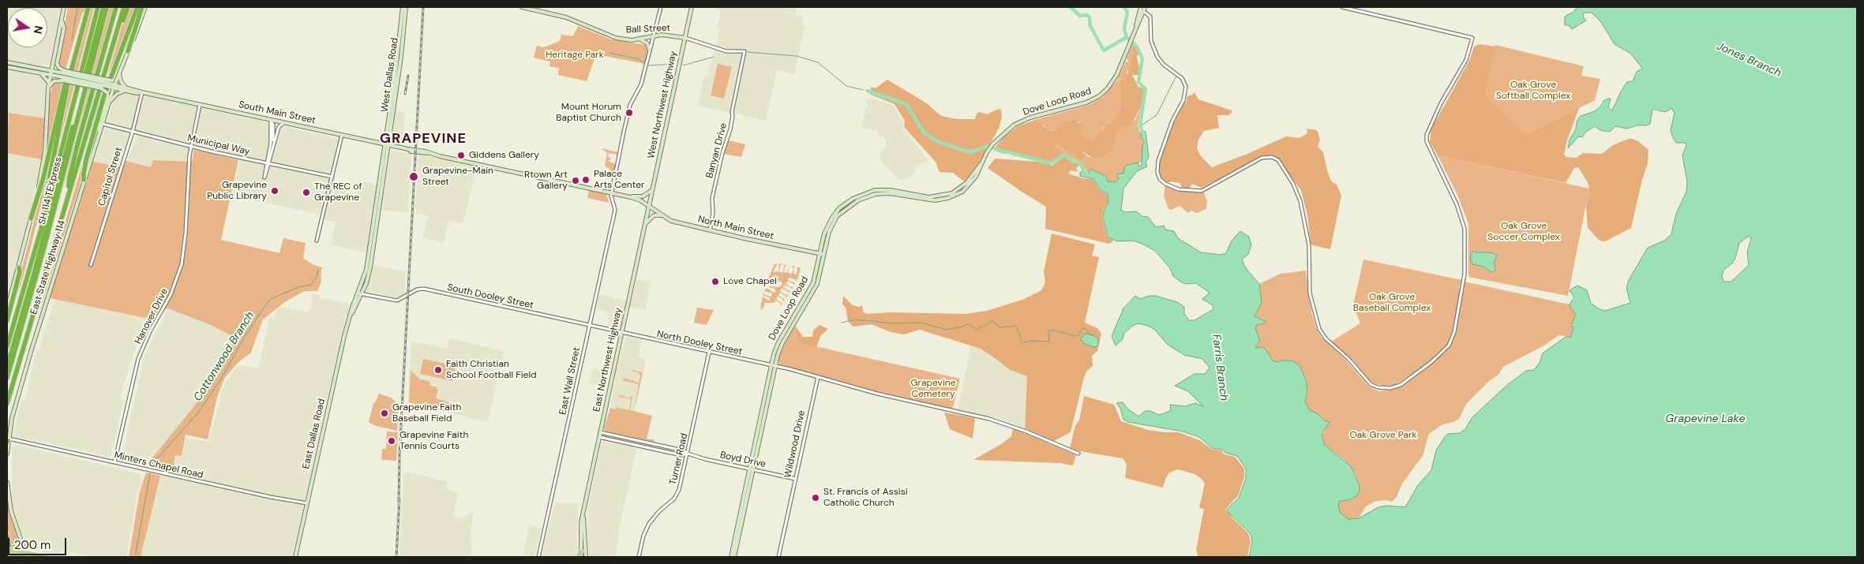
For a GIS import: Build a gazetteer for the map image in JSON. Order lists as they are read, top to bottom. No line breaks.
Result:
{"streets":{"highway":["SH 114 TEXpress"],"main road":["Ball Street","West Dallas Road","Dove Loop Road","West Northwest Highway","South Main Street","North Main Street","East State Highway 114","East Northwest Highway","East Dallas Road"],"street":["Municipal Way","Banyan Drive","Capitol Street","South Dooley Street","Hanover Drive","North Dooley Street","East Wall Street","Wildwood Drive","Turner Road","Boyd Drive","Minters Chapel Road"]},"crossings":[["Ball Street","West Northwest Highway"],["Ball Street","Banyan Drive"],["West Dallas Road","South Main Street"],["West Dallas Road","East Dallas Road"],["Dove Loop Road","North Main Street"],["Dove Loop Road","North Dooley Street"],["Dove Loop Road","Boyd Drive"],["West Northwest Highway","South Main Street"],["West Northwest Highway","Banyan Drive"],["West Northwest Highway","North Main Street"],["West Northwest Highway","East Northwest Highway"],["South Main Street","Capitol Street"],["South Main Street","North Main Street"],["South Main Street","East State Highway 114"],["South Main Street","Hanover Drive"],["South Main Street","East Northwest Highway"],["South Main Street","East Wall Street"],["South Main Street","East Dallas Road"],["Municipal Way","Capitol Street"],["Municipal Way","East State Highway 114"],["Municipal Way","Hanover Drive"],["Banyan Drive","North Main Street"],["North Main Street","East Northwest Highway"],["East State Highway 114","Minters Chapel Road"],["South Dooley Street","North Dooley Street"],["South Dooley Street","East Northwest Highway"],["South Dooley Street","East Wall Street"],["South Dooley Street","East Dallas Road"],["Hanover Drive","Minters Chapel Road"],["North Dooley Street","East Northwest Highway"],["North Dooley Street","Turner Road"],["East Northwest Highway","Boyd Drive"],["East Dallas Road","Minters Chapel Road"],["Wildwood Drive","Boyd Drive"],["Turner Road","Boyd Drive"]],"districts":["GRAPEVINE"],"water":["Jones Branch","Cottonwood Branch","Farris Branch","Grapevine Lake"],"parks":["Heritage Park","Oak Grove Softball Complex","Oak Grove Soccer Complex","Oak Grove Baseball Complex","Grapevine Cemetery","Oak Grove Park"],"places":["Mount Horum Baptist Church","Giddens Gallery","Grapevine-Main Street","Palace Arts Center","Rtown Art Gallery","Grapevine Public Library","The REC of Grapevine","Love Chapel","Faith Christian School Football Field","Grapevine Faith Baseball Field","Grapevine Faith Tennis Courts","St. Francis of Assisi Catholic Church"],"scale_bar":"200 m","north":"right"}
